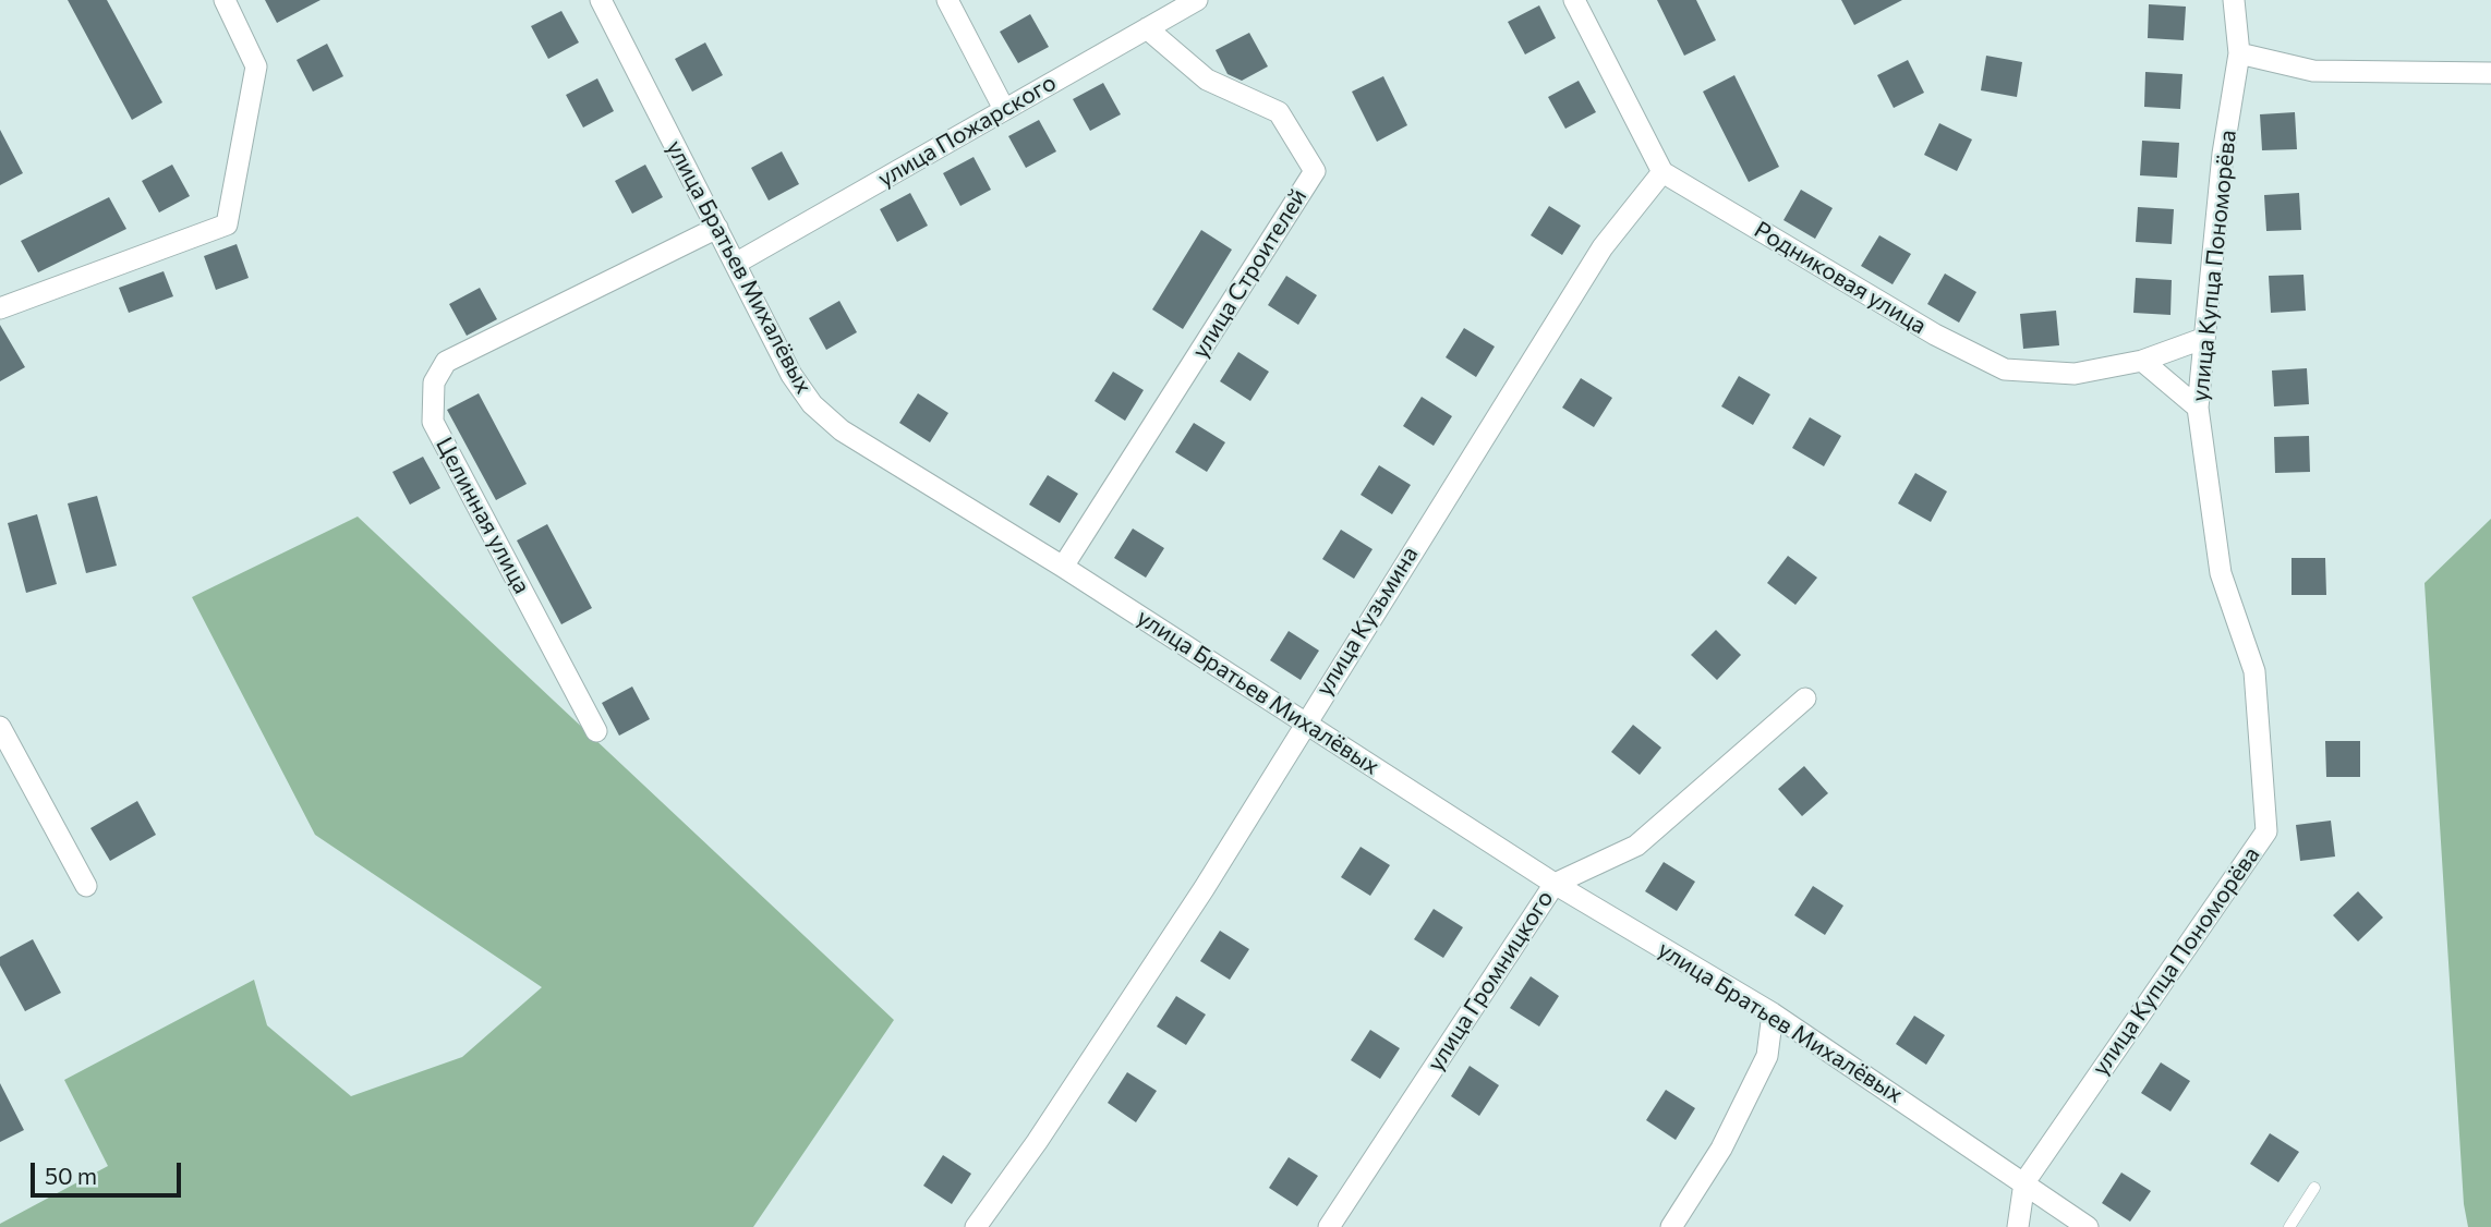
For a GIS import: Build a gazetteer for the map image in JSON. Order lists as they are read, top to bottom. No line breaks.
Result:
{"streets":{"street":["улица Пожарского","улица Купца Пономорёва","улица Братьев Михалёвых","улица Строителей","Родниковая улица","Целинная улица","улица Кузьмина","улица Громницкого"]},"crossings":[["улица Пожарского","улица Братьев Михалёвых"],["улица Пожарского","улица Строителей"],["улица Купца Пономорёва","улица Братьев Михалёвых"],["улица Купца Пономорёва","Родниковая улица"],["улица Братьев Михалёвых","улица Строителей"],["улица Братьев Михалёвых","Целинная улица"],["улица Братьев Михалёвых","улица Кузьмина"],["улица Братьев Михалёвых","улица Громницкого"],["Родниковая улица","улица Кузьмина"]],"scale_bar":"50 m"}
